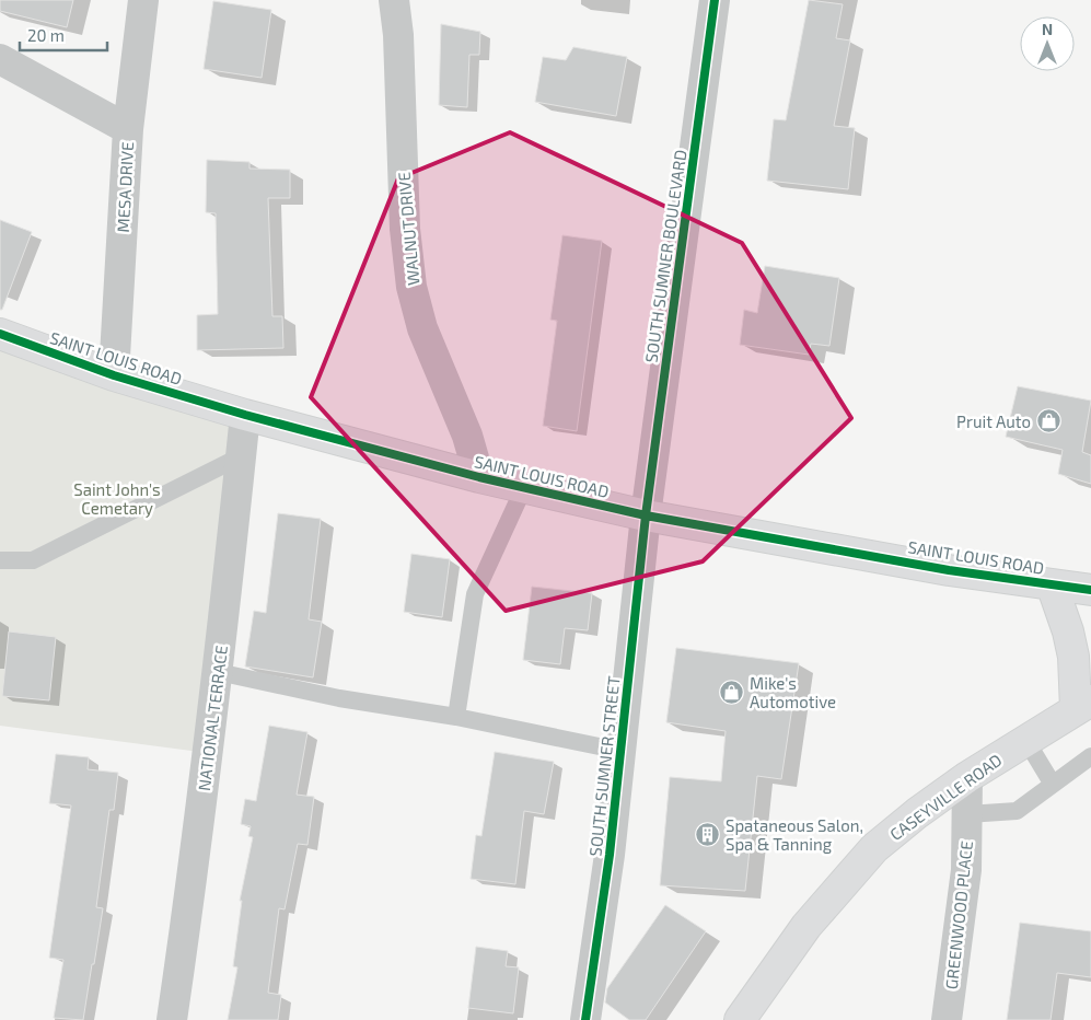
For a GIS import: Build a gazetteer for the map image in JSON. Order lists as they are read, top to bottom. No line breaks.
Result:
{"streets":{"street":["MESA DRIVE","WALNUT DRIVE","SOUTH SUMNER BOULEVARD","SAINT LOUIS ROAD","NATIONAL TERRACE","SOUTH SUMNER STREET","CASEYVILLE ROAD","GREENWOOD PLACE"]},"crossings":[["MESA DRIVE","SAINT LOUIS ROAD"],["WALNUT DRIVE","SAINT LOUIS ROAD"],["SOUTH SUMNER BOULEVARD","SAINT LOUIS ROAD"],["SOUTH SUMNER BOULEVARD","SOUTH SUMNER STREET"],["SAINT LOUIS ROAD","NATIONAL TERRACE"],["SAINT LOUIS ROAD","SOUTH SUMNER STREET"],["CASEYVILLE ROAD","GREENWOOD PLACE"]],"parks":["Saint John's Cemetary"],"places":{"shop":["Pruit Auto","Mike's Automotive"],"building":["Spataneous Salon, Spa & Tanning"]},"scale_bar":"20 m","north":"top"}
